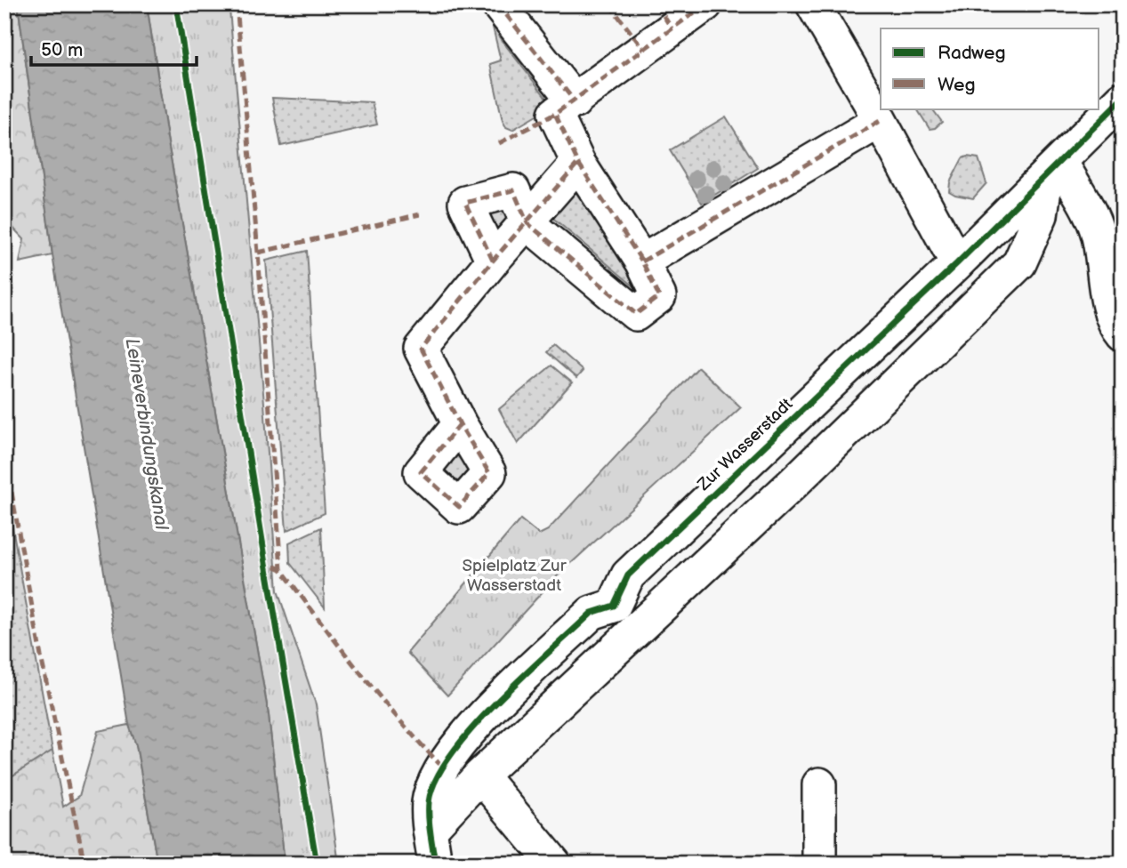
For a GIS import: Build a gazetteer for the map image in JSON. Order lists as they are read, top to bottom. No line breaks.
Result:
{"streets":{"street":["Zur Wasserstadt"]},"water":["Leineverbindungskanal"],"parks":["Spielplatz Zur Wasserstadt"],"legend":["Radweg","Weg"],"scale_bar":"50 m"}
